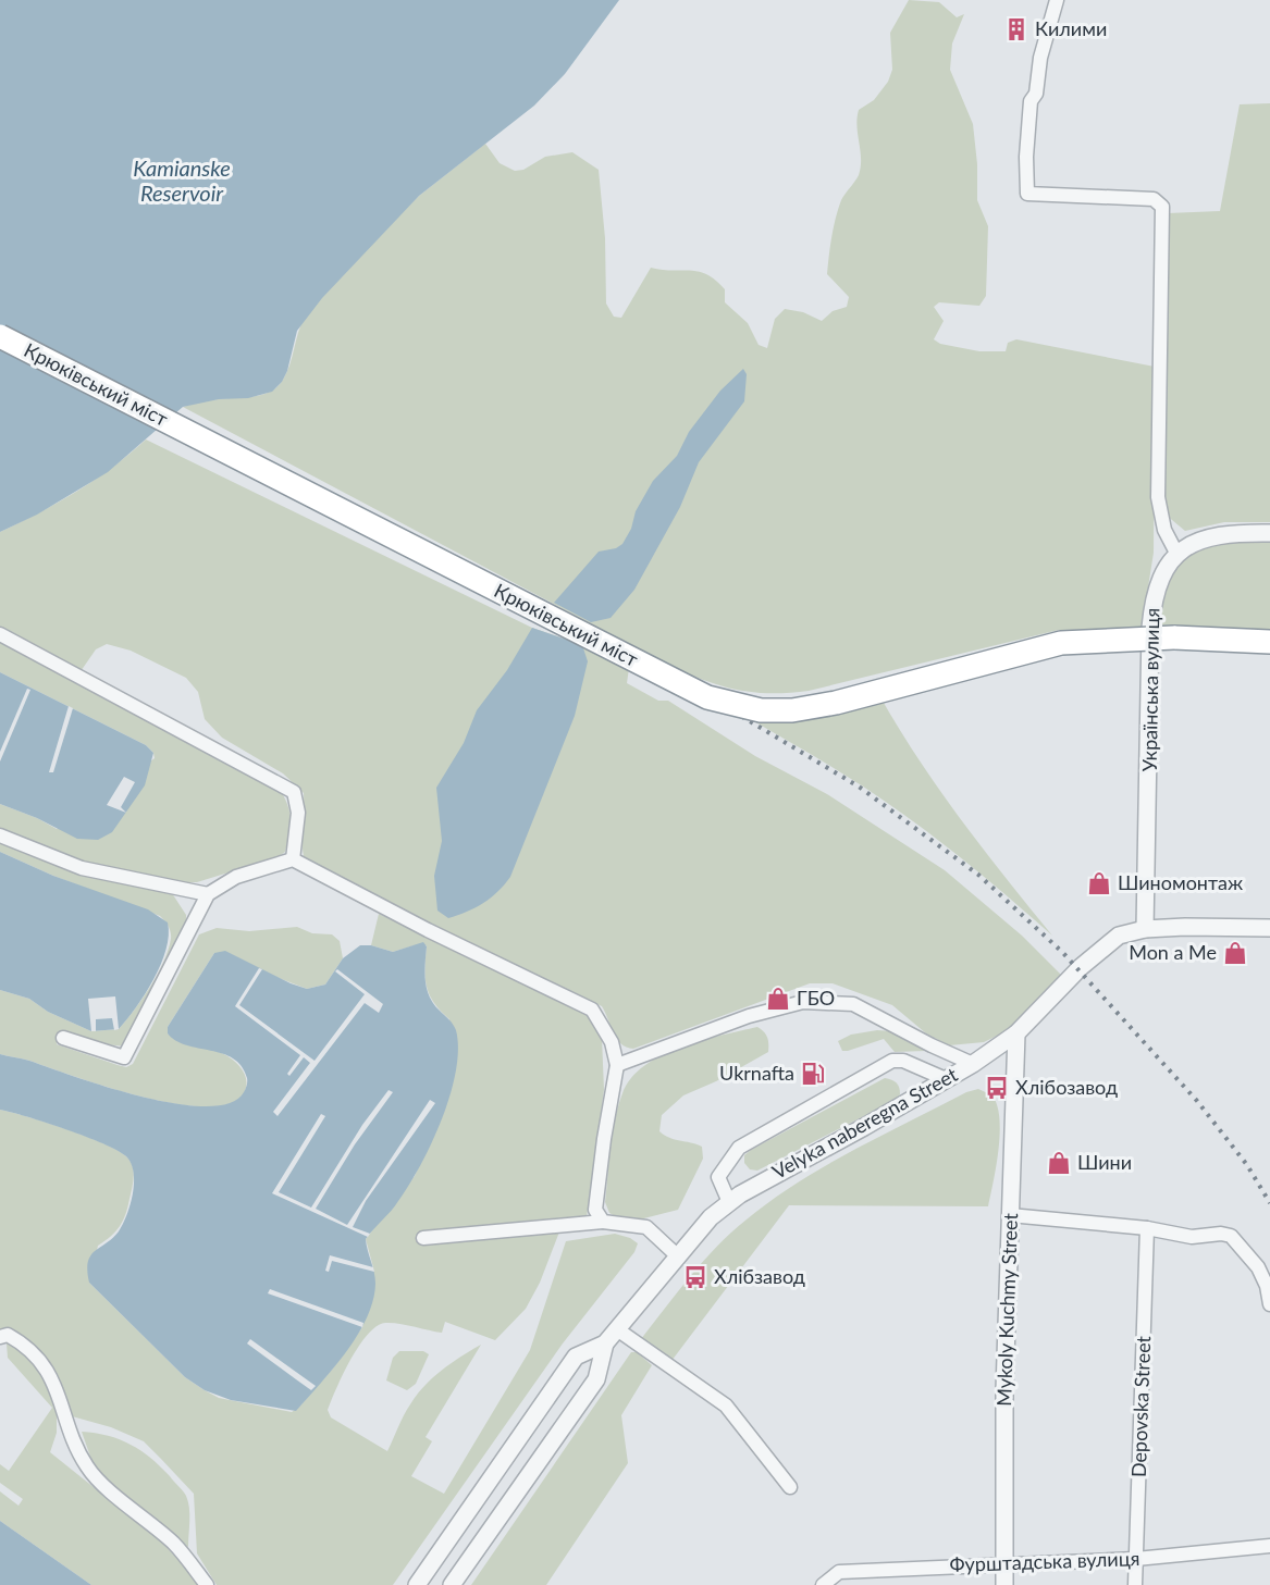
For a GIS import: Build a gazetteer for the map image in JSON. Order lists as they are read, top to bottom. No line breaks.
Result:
{"streets":{"highway":["Крюківський міст"],"street":["Українська вулиця","Velyka naberegna Street","Mykoly Kuchmy Street","Depovska Street","Фурштадська вулиця"]},"crossings":[["Українська вулиця","Velyka naberegna Street"],["Velyka naberegna Street","Mykoly Kuchmy Street"],["Mykoly Kuchmy Street","Фурштадська вулиця"],["Depovska Street","Фурштадська вулиця"]],"water":["Kamianske Reservoir"],"places":{"building":["Килими"],"shop":["Шиномонтаж","Mon a Me","ГБО","Шини"],"fuel station":["Ukrnafta"],"bus stop":["Хлібозавод","Хлібзавод"]}}
